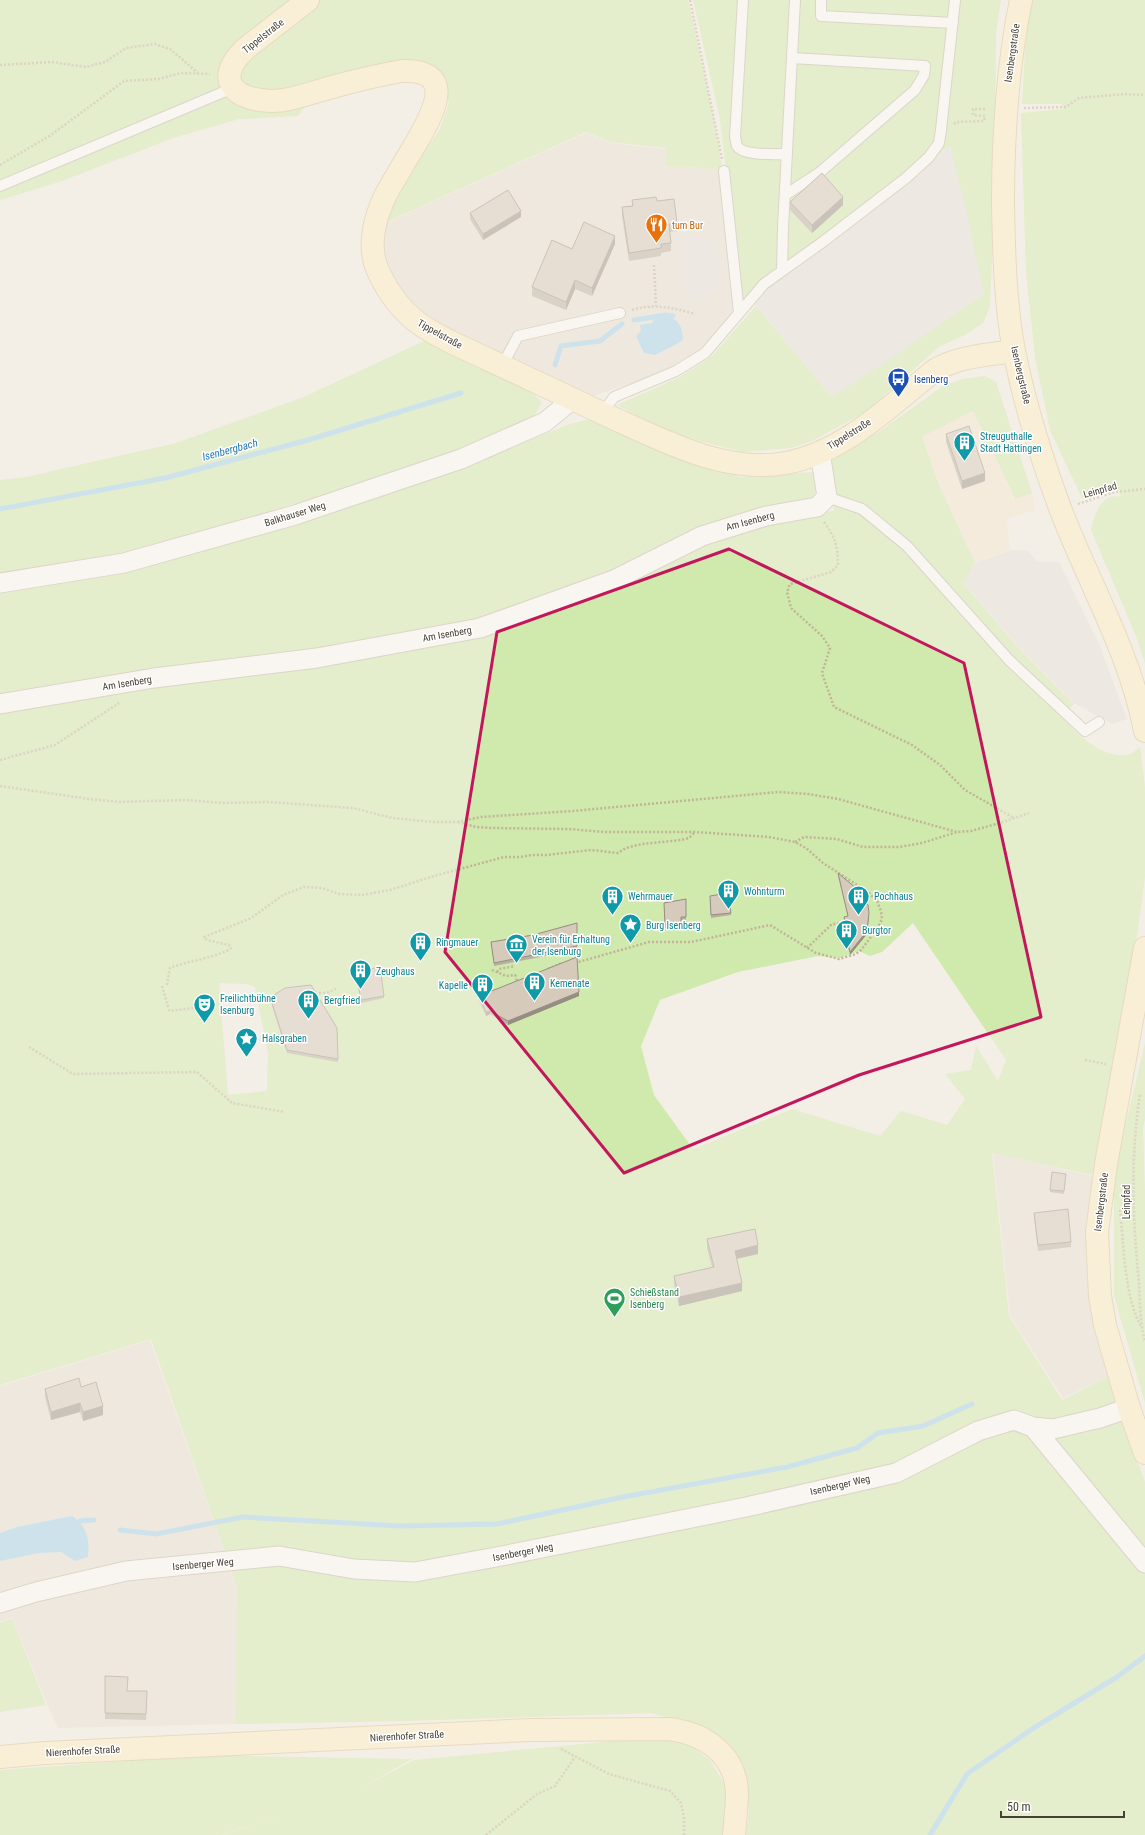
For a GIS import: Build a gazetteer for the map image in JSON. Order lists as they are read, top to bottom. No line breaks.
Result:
{"streets":{"main road":["Tippelstraße","Isenbergstraße","Nierenhofer Straße"],"street":["Balkhauser Weg","Am Isenberg","Isenberger Weg"],"path":["Leinpfad"]},"crossings":[["Tippelstraße","Isenbergstraße"],["Tippelstraße","Balkhauser Weg"],["Isenbergstraße","Leinpfad"],["Isenbergstraße","Isenberger Weg"]],"water":["Isenbergbach"],"places":{"restaurant":["tum Bur"],"bus stop":["Isenberg"],"building":["Streuguthalle Stadt Hattingen","Wohnturm","Wehrmauer","Pochhaus","Burgtor","Ringmauer","Zeughaus","Kemenate","Kapelle","Bergfried"],"place":["Burg Isenberg","Halsgraben"],"museum":["Verein für Erhaltung der Isenburg"],"theatre":["Freilichtbühne Isenburg"],"sports":["Schießstand Isenberg"]},"scale_bar":"50 m"}
